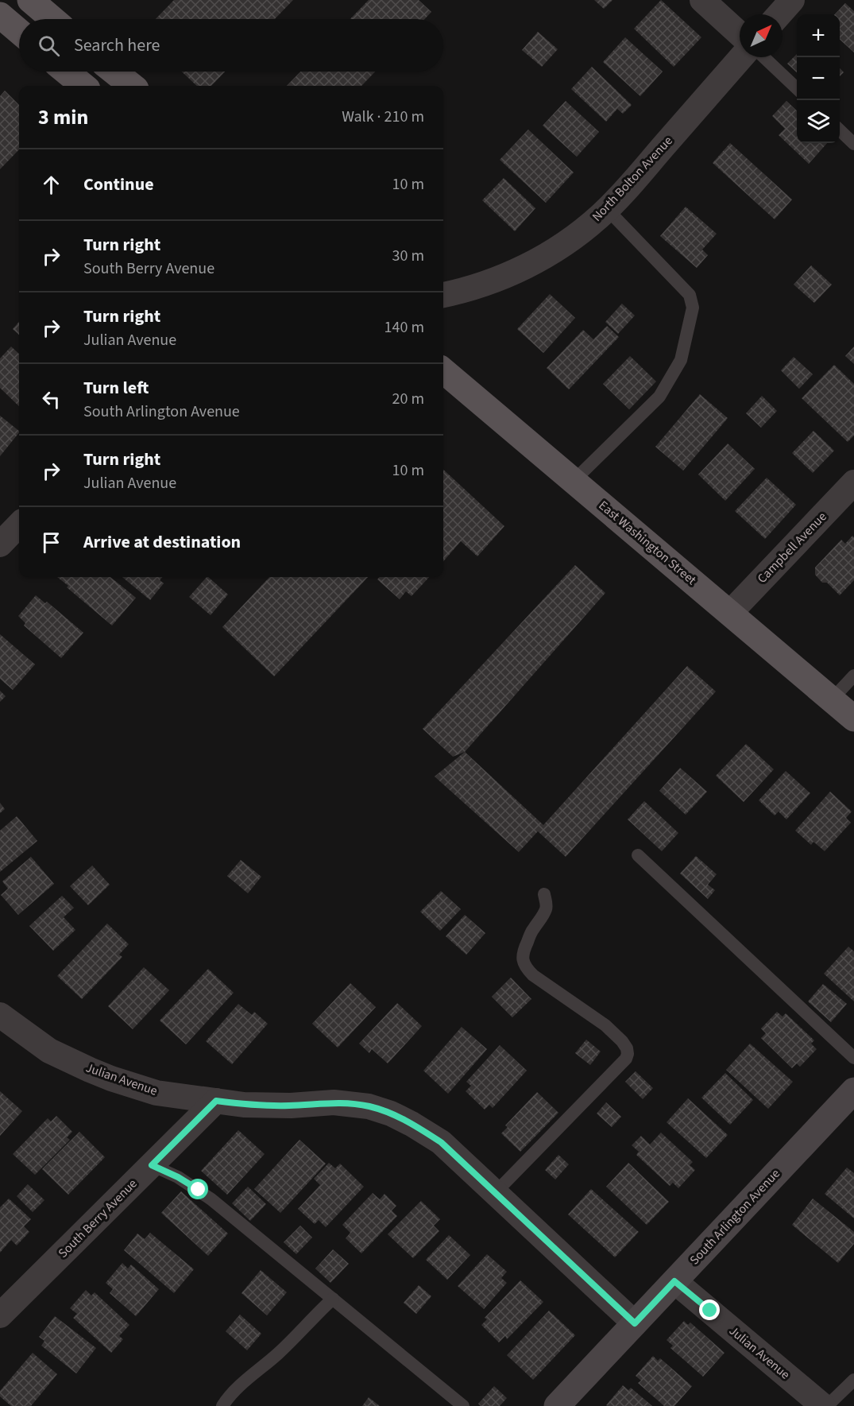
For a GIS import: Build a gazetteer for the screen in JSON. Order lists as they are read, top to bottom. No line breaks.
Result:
{"streets":{"main road":["East Washington Street","South Arlington Avenue"],"street":["North Bolton Avenue","Campbell Avenue","Julian Avenue","South Berry Avenue"]},"crossings":[["East Washington Street","Campbell Avenue"],["Julian Avenue","South Arlington Avenue"],["Julian Avenue","South Berry Avenue"]],"north":"top right","page":{"map_buttons":["+","−"],"search":"Search here","heading":["3 min","Walk · 210 m"],"list":[["Continue","10 m"],["Turn right","South Berry Avenue","30 m"],["Turn right","Julian Avenue","140 m"],["Turn left","South Arlington Avenue","20 m"],["Turn right","Julian Avenue","10 m"],"Arrive at destination"]}}
